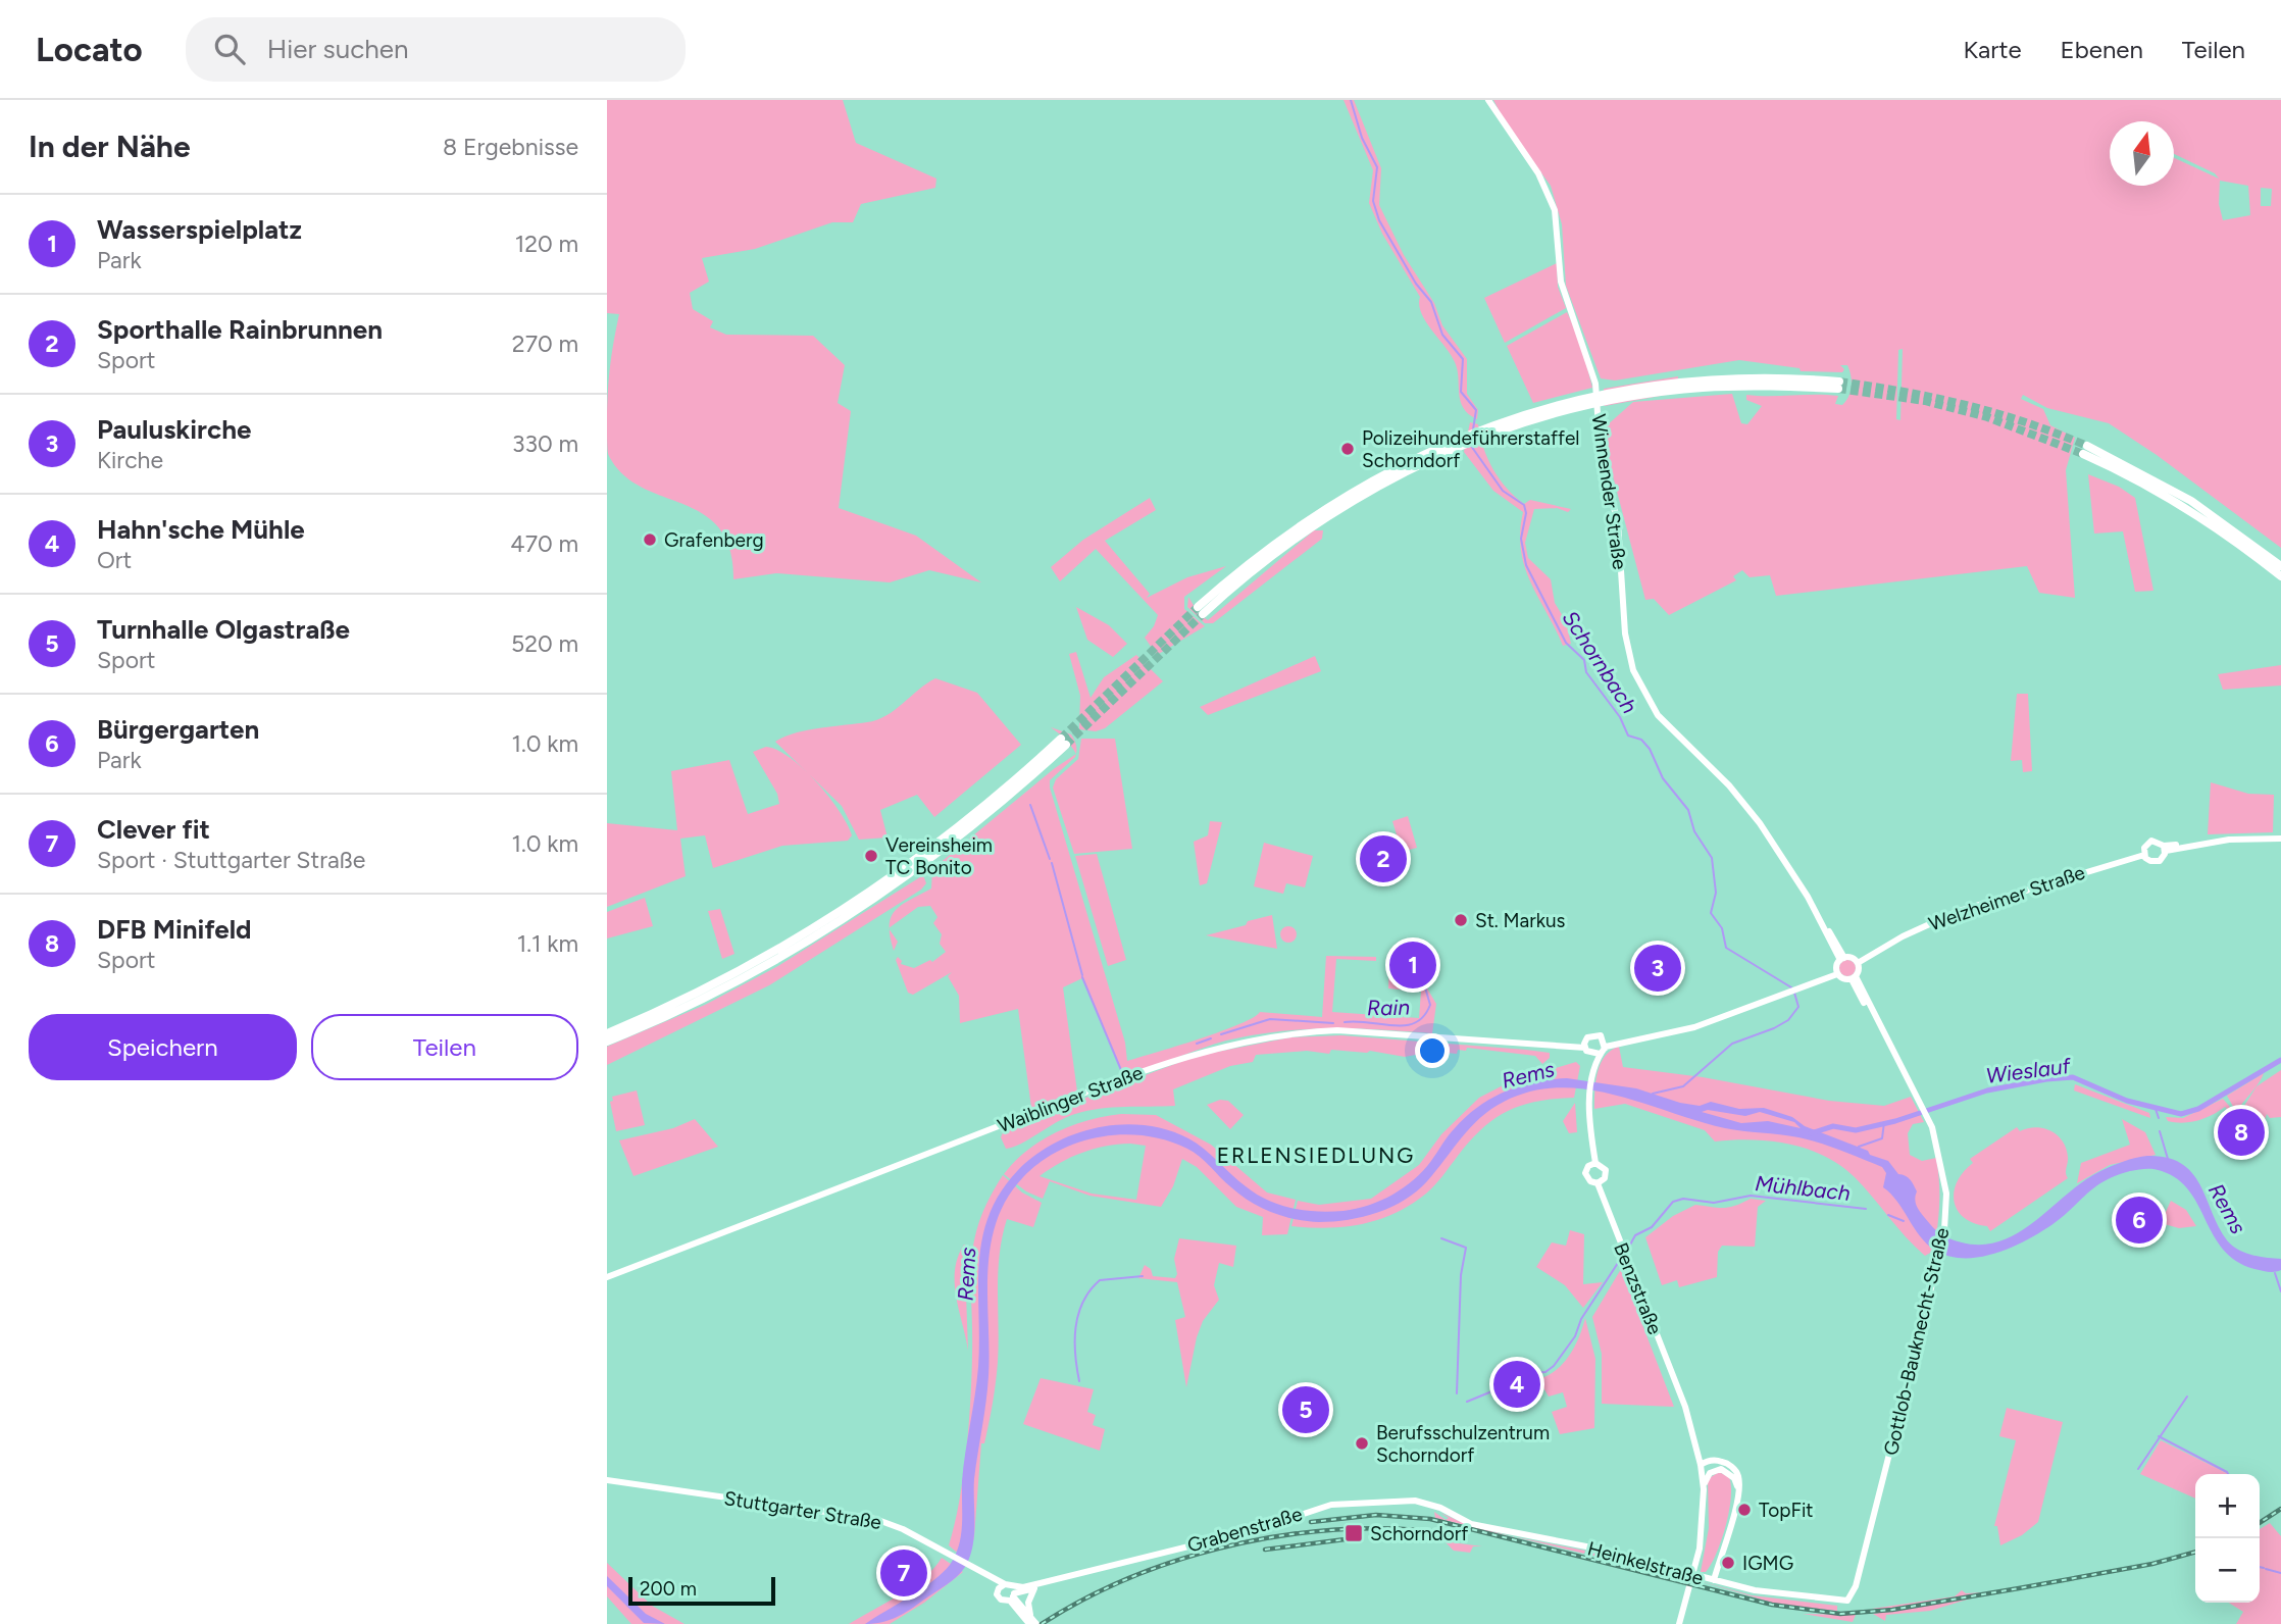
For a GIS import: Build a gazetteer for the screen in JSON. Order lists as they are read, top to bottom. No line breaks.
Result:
{"streets":{"main road":["Winnender Straße","Welzheimer Straße","Waiblinger Straße","Benzstraße","Gottlob-Bauknecht-Straße","Stuttgarter Straße","Grabenstraße","Heinkelstraße"]},"crossings":[["Winnender Straße","Welzheimer Straße"],["Winnender Straße","Gottlob-Bauknecht-Straße"],["Welzheimer Straße","Gottlob-Bauknecht-Straße"],["Waiblinger Straße","Benzstraße"],["Gottlob-Bauknecht-Straße","Heinkelstraße"],["Stuttgarter Straße","Grabenstraße"],["Grabenstraße","Heinkelstraße"]],"districts":["ERLENSIEDLUNG"],"water":["Schornbach","Rain","Wieslauf","Rems","Mühlbach"],"places":{"other":["Polizeihundeführerstaffel Schorndorf","Grafenberg","Vereinsheim TC Bonito","St. Markus","Berufsschulzentrum Schorndorf","TopFit","IGMG"],"transit":["Schorndorf"]},"scale_bar":"200 m","north":"top","page":{"header":"Locato","search":"Hier suchen","nav":["Karte","Ebenen","Teilen"],"heading":["In der Nähe","8 Ergebnisse"],"list":[{"mark":"1","name":"Wasserspielplatz","note":"Park","value":"120 m"},{"mark":"2","name":"Sporthalle Rainbrunnen","note":"Sport","value":"270 m"},{"mark":"3","name":"Pauluskirche","note":"Kirche","value":"330 m"},{"mark":"4","name":"Hahn'sche Mühle","note":"Ort","value":"470 m"},{"mark":"5","name":"Turnhalle Olgastraße","note":"Sport","value":"520 m"},{"mark":"6","name":"Bürgergarten","note":"Park","value":"1.0 km"},{"mark":"7","name":"Clever fit","note":"Sport · Stuttgarter Straße","value":"1.0 km"},{"mark":"8","name":"DFB Minifeld","note":"Sport","value":"1.1 km"}],"pins":["2","1","3","8","6","4","5","7"],"buttons":["Speichern","Teilen"],"map_buttons":["+","−"],"scale":"200 m"}}
